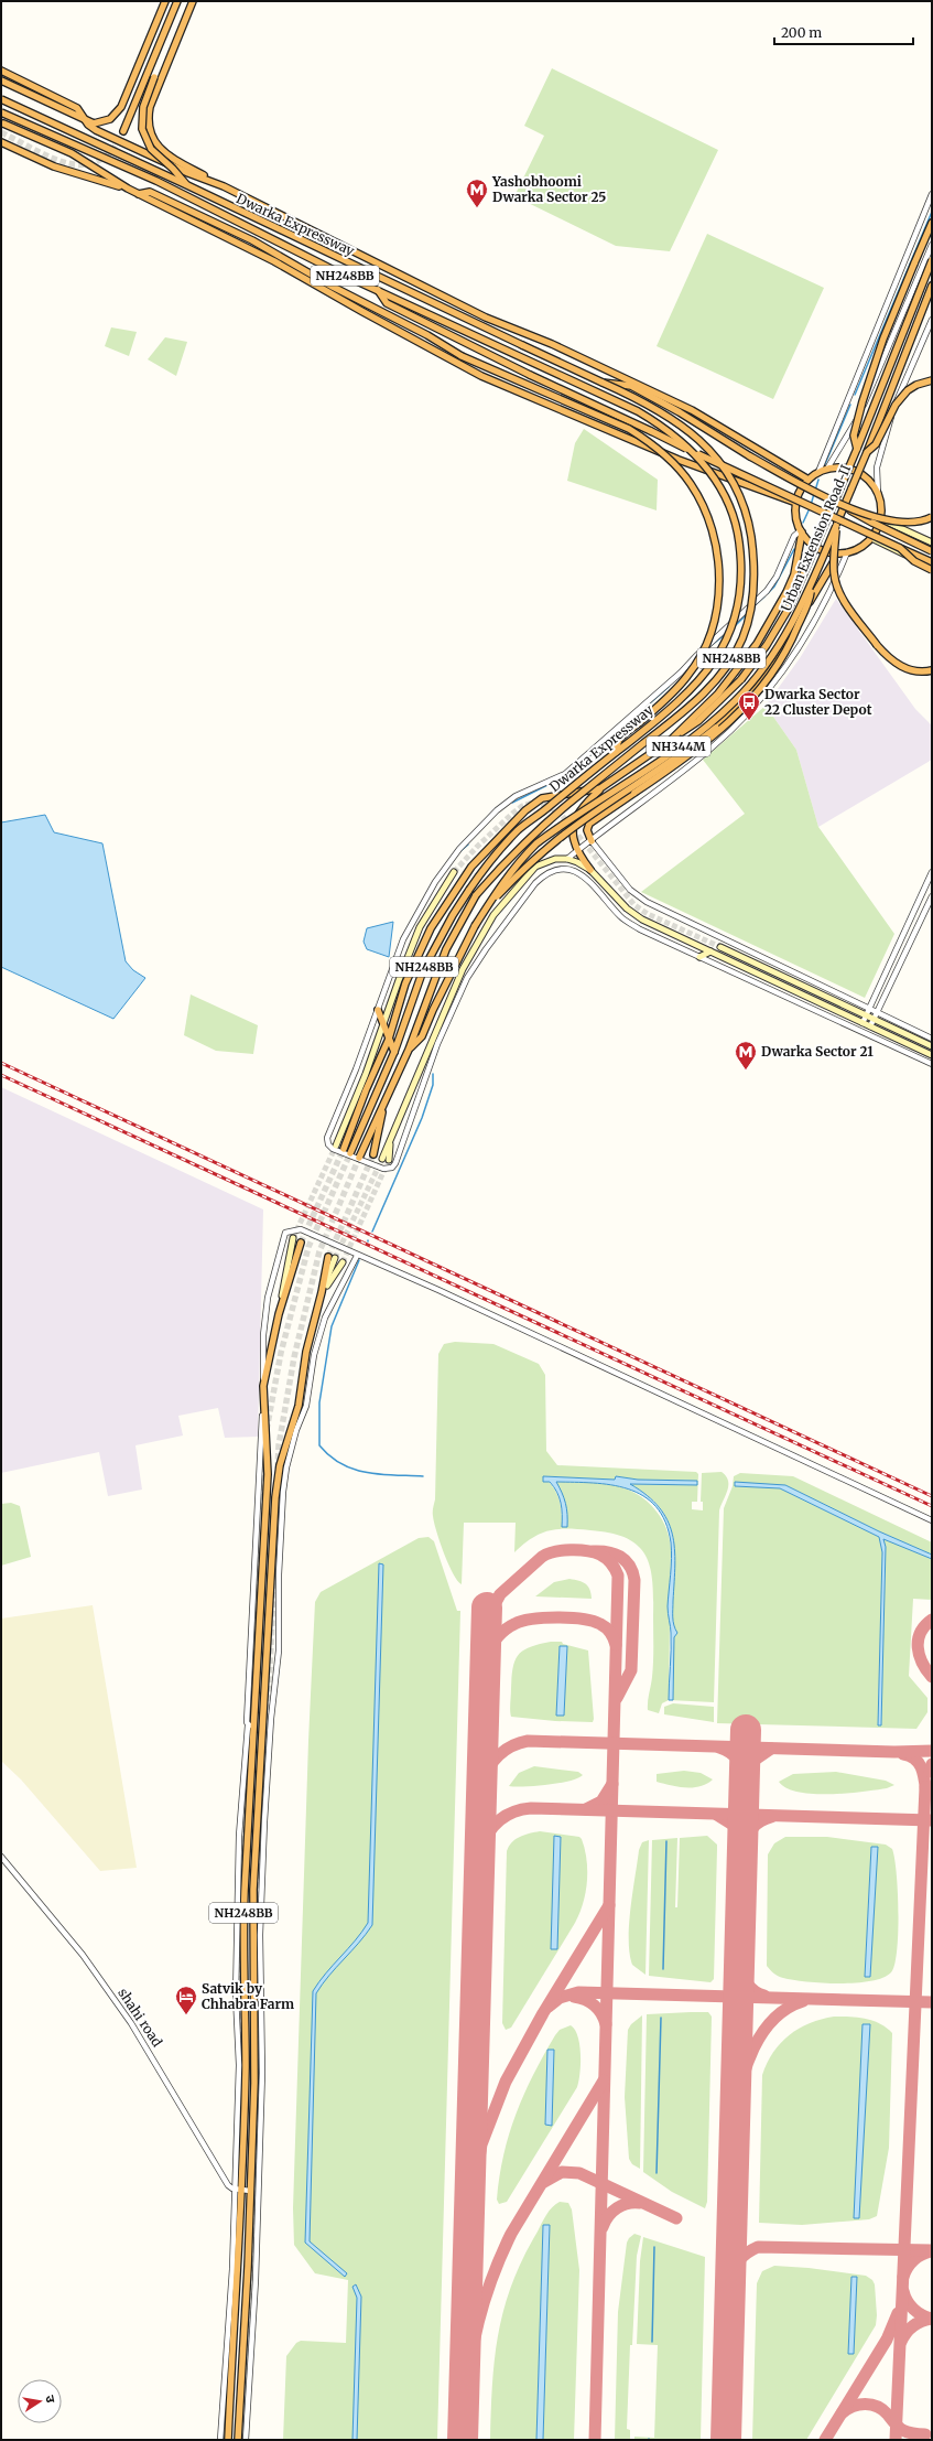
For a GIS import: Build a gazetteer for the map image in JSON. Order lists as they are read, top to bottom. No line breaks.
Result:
{"streets":{"highway":["Dwarka Expressway","NH248BB","Urban Extension Road-II","NH344M"],"street":["shahi road"]},"crossings":[["Dwarka Expressway","NH248BB"],["Dwarka Expressway","Urban Extension Road-II"],["NH248BB","Urban Extension Road-II"],["NH248BB","shahi road"]],"places":{"metro station":["Yashobhoomi Dwarka Sector 25","Dwarka Sector 21"],"bus stop":["Dwarka Sector 22 Cluster Depot"],"hotel":["Satvik by Chhabra Farm"]},"scale_bar":"200 m","north":"right"}
